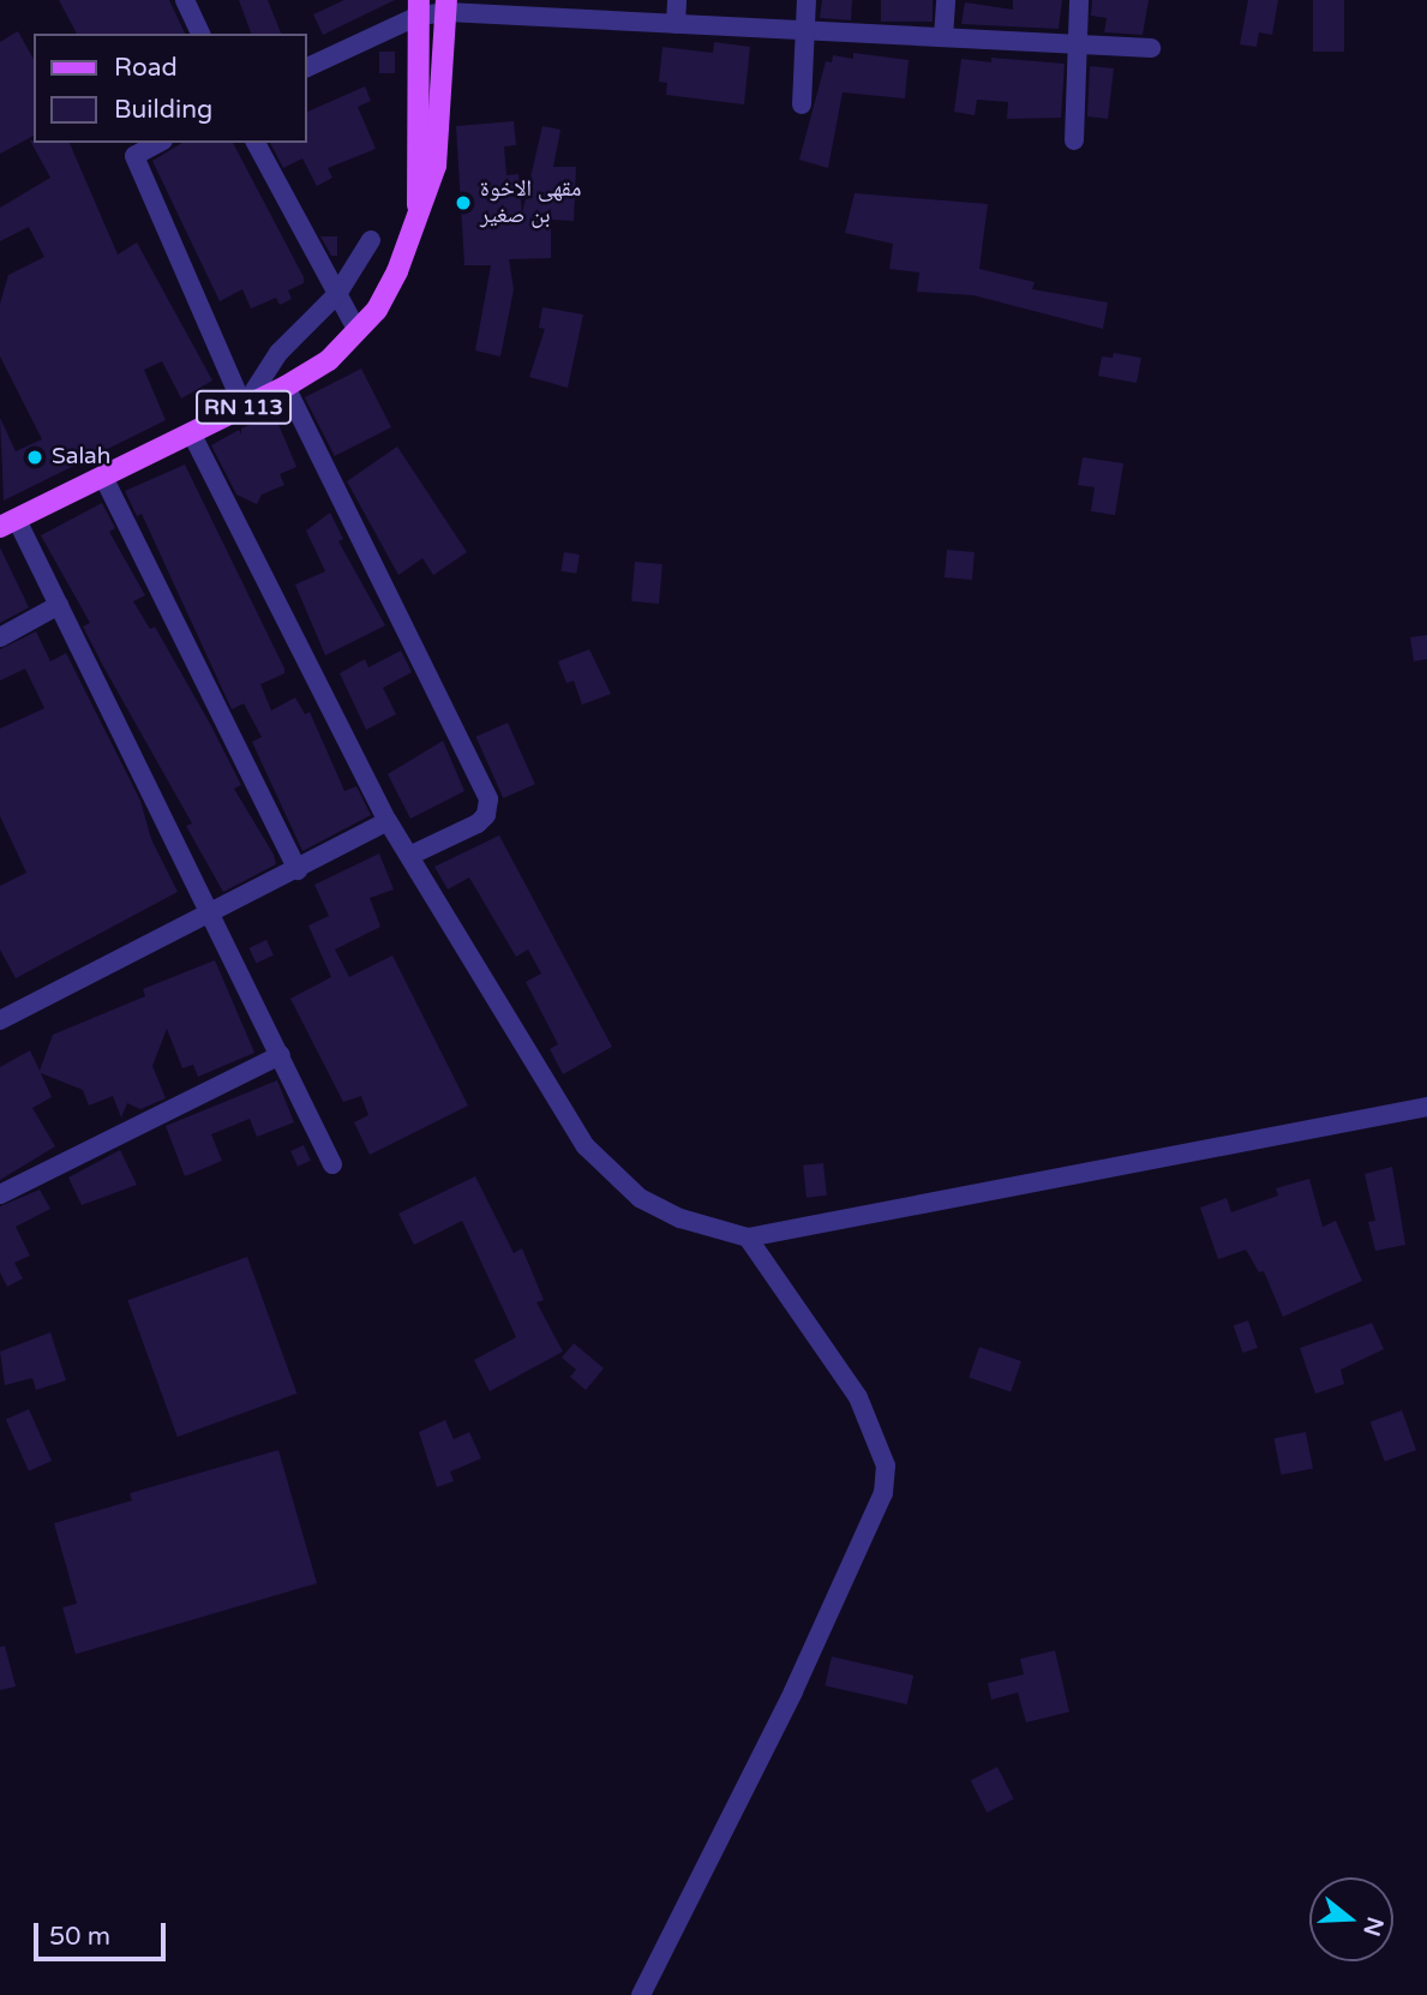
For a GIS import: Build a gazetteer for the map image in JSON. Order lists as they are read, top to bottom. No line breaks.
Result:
{"streets":{"main road":["RN 113"]},"places":["مقهی الاخوة بن صغير","Salah"],"legend":["Road","Building"],"scale_bar":"50 m","north":"right"}
